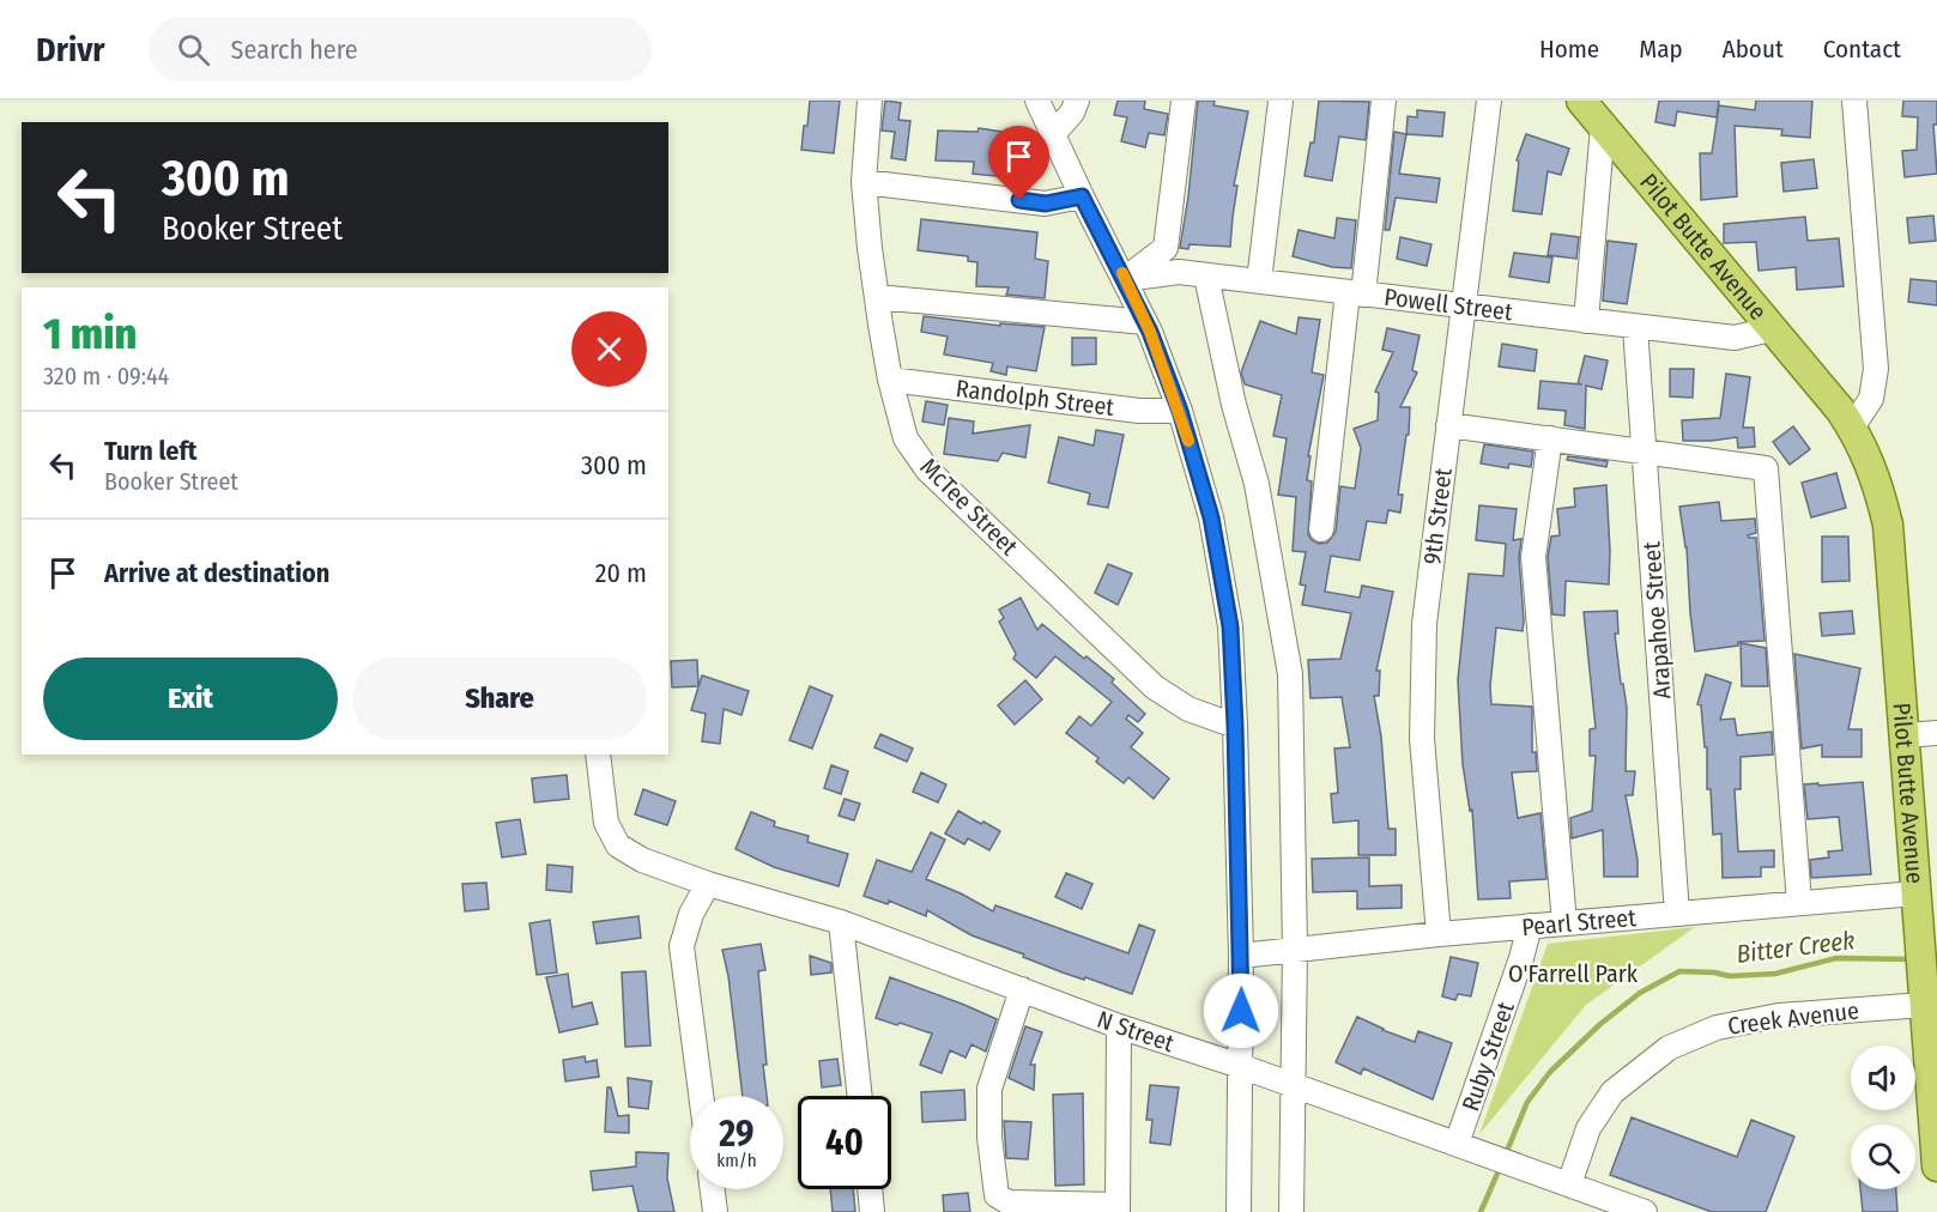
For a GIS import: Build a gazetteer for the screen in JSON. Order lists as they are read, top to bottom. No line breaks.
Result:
{"streets":{"main road":["Pilot Butte Avenue"],"street":["Powell Street","Randolph Street","McTee Street","9th Street","Arapahoe Street","Pearl Street","Creek Avenue","N Street","Ruby Street"]},"crossings":[["Pilot Butte Avenue","Powell Street"],["Pilot Butte Avenue","Pearl Street"],["Pilot Butte Avenue","Creek Avenue"],["Powell Street","9th Street"],["Powell Street","Arapahoe Street"],["Randolph Street","McTee Street"],["9th Street","Pearl Street"],["Arapahoe Street","Pearl Street"],["Pearl Street","Ruby Street"],["Creek Avenue","N Street"],["N Street","Ruby Street"]],"water":["Bitter Creek"],"parks":["O'Farrell Park"],"page":{"header":"Drivr","search":"Search here","nav":["Home","Map","About","Contact"],"turn":["300 m","Booker Street"],"heading":["1 min","320 m · 09:44"],"list":[{"name":"Turn left","note":"Booker Street","value":"300 m"},{"name":"Arrive at destination","value":"20 m"}],"buttons":["Exit","Share"],"speed":"29 km/h","limit":"40"}}
